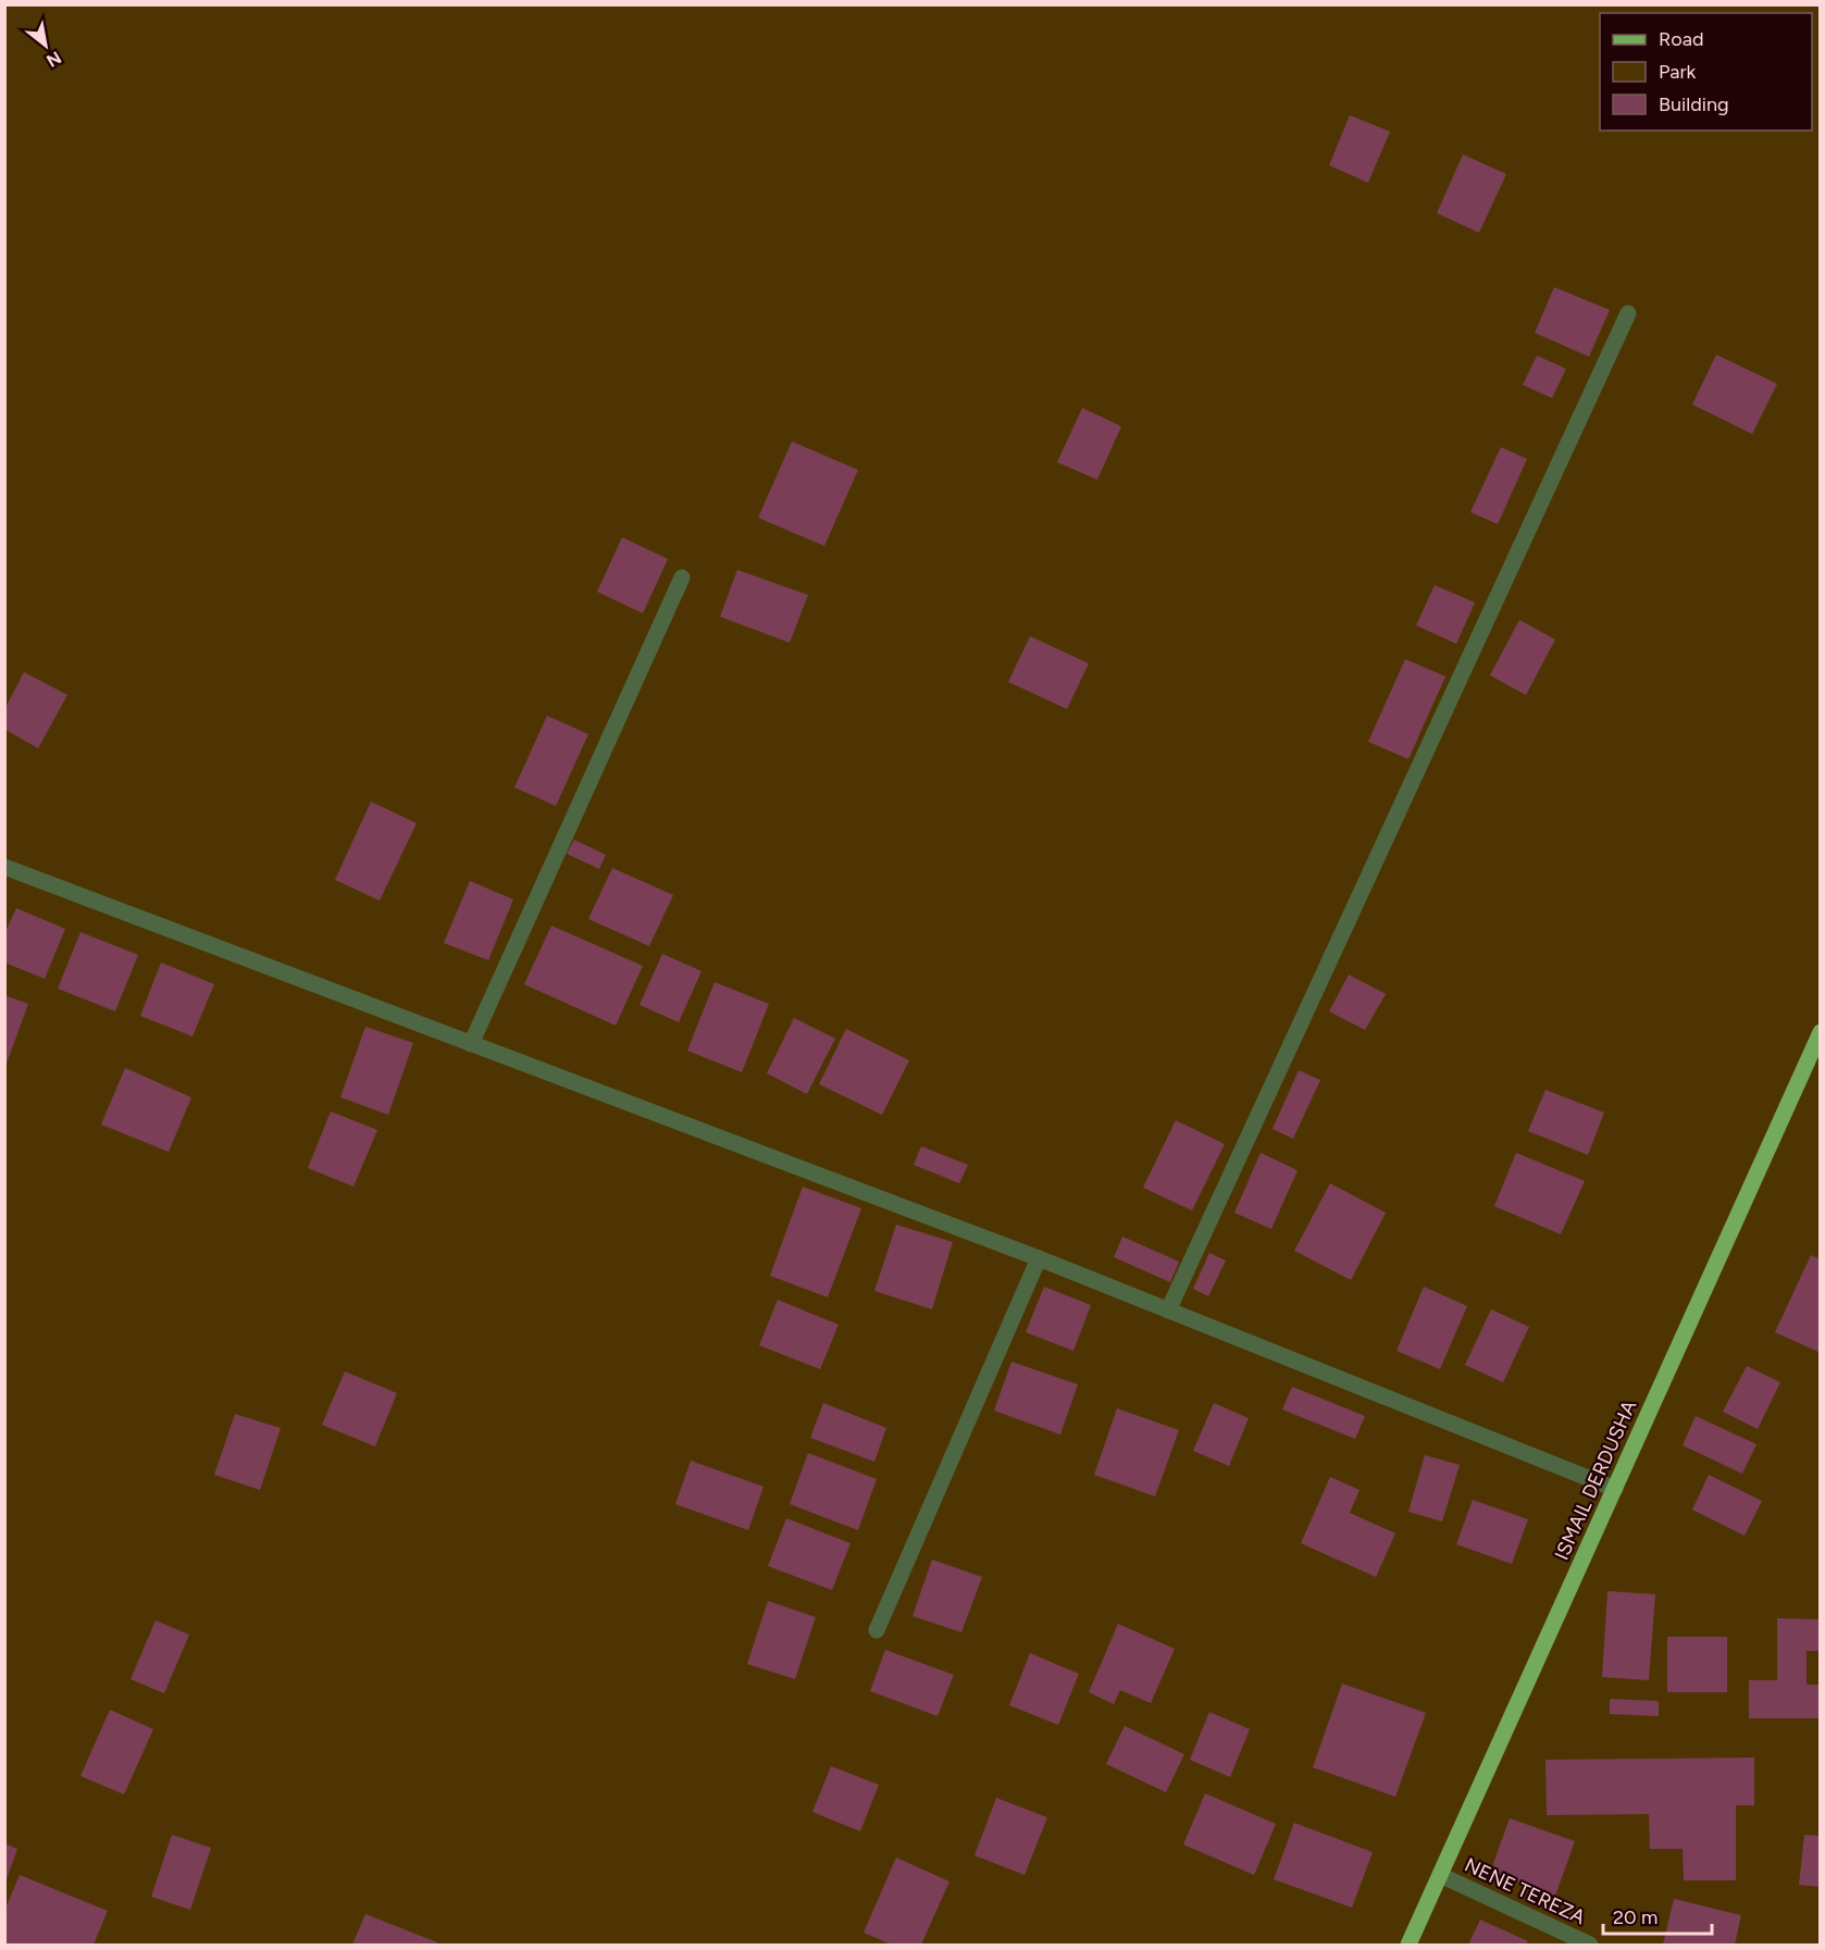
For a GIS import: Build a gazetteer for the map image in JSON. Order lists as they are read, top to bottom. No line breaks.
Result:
{"streets":{"main road":["ISMAIL DERDUSHA"],"street":["NENE TEREZA"]},"crossings":[["ISMAIL DERDUSHA","NENE TEREZA"]],"legend":["Road","Park","Building"],"scale_bar":"20 m","north":"bottom right"}
